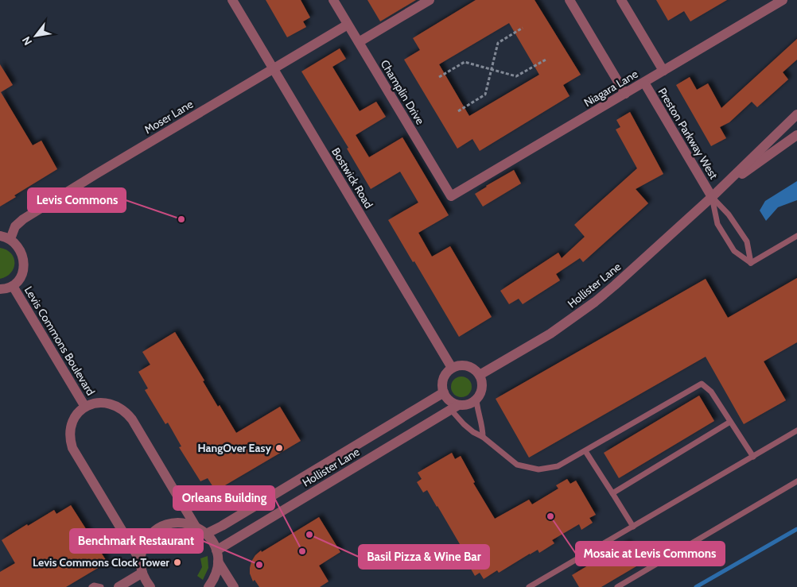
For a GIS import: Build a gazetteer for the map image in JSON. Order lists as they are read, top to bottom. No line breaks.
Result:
{"streets":{"street":["Niagara Lane","Champlin Drive","Moser Lane","Preston Parkway West","Bostwick Road","Hollister Lane","Levis Commons Boulevard"]},"crossings":[["Niagara Lane","Champlin Drive"],["Niagara Lane","Preston Parkway West"],["Champlin Drive","Moser Lane"],["Moser Lane","Bostwick Road"],["Moser Lane","Levis Commons Boulevard"],["Preston Parkway West","Hollister Lane"],["Bostwick Road","Hollister Lane"],["Hollister Lane","Levis Commons Boulevard"]],"places":["Levis Commons","HangOver Easy","Mosaic at Levis Commons","Basil Pizza & Wine Bar","Orleans Building","Levis Commons Clock Tower","Benchmark Restaurant"],"north":"bottom left"}
